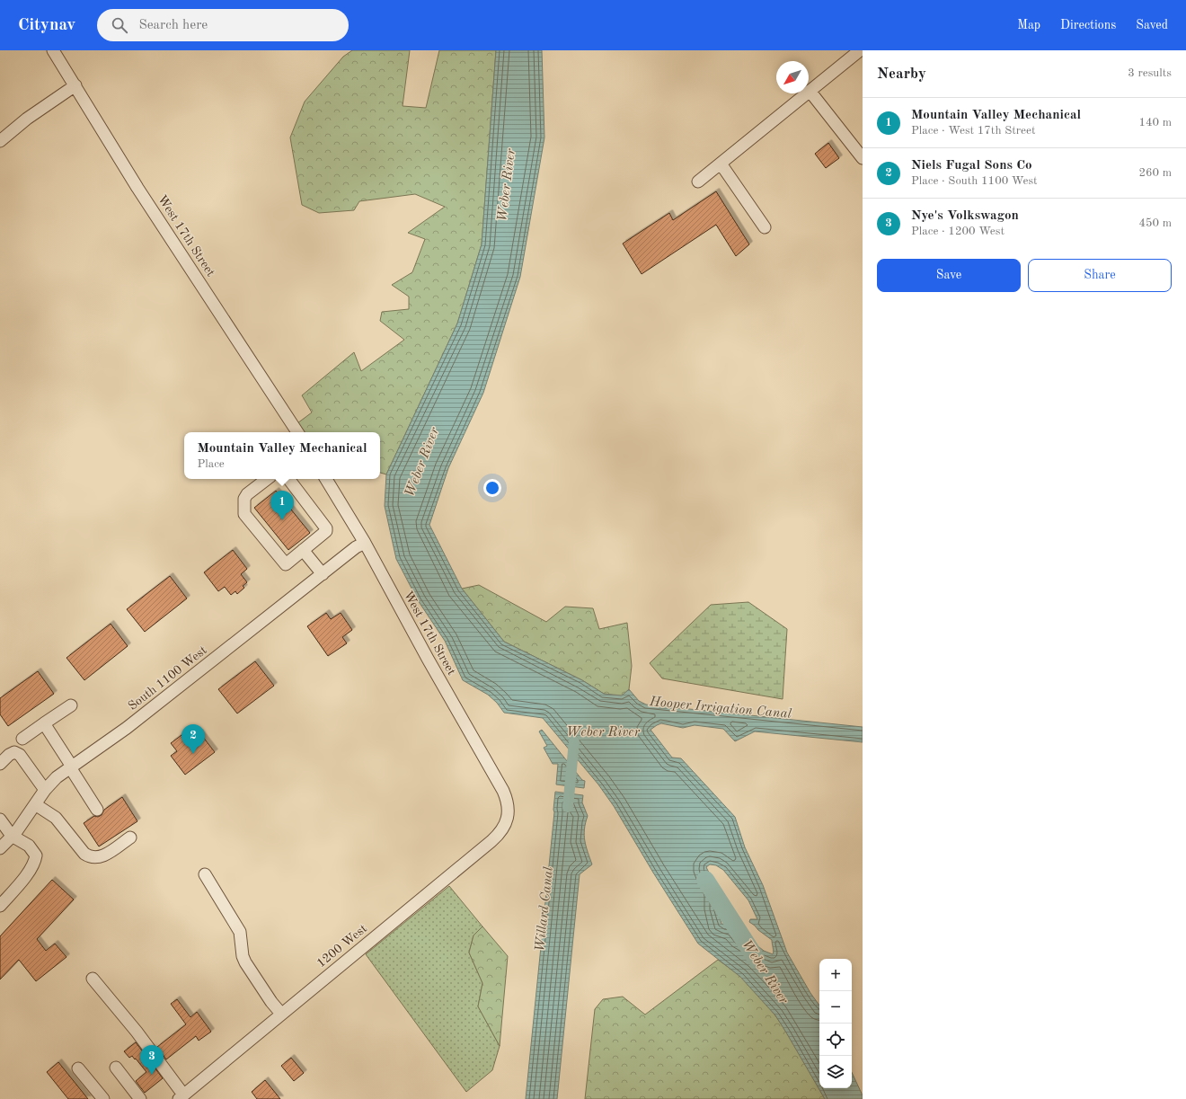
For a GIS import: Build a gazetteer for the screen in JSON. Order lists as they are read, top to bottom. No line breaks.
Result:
{"streets":{"street":["West 17th Street","South 1100 West","1200 West"]},"crossings":[["West 17th Street","South 1100 West"],["West 17th Street","1200 West"]],"water":["Weber River","Hooper Irrigation Canal","Willard Canal"],"north":"bottom left","page":{"header":"Citynav","search":"Search here","nav":["Map","Directions","Saved"],"heading":["Nearby","3 results"],"list":[{"mark":"1","name":"Mountain Valley Mechanical","note":"Place · West 17th Street","value":"140 m"},{"mark":"2","name":"Niels Fugal Sons Co","note":"Place · South 1100 West","value":"260 m"},{"mark":"3","name":"Nye's Volkswagon","note":"Place · 1200 West","value":"450 m"}],"buttons":["Save","Share"],"popup":["Mountain Valley Mechanical","Place"],"pins":["1","2","3"],"map_buttons":["+","−"]}}
